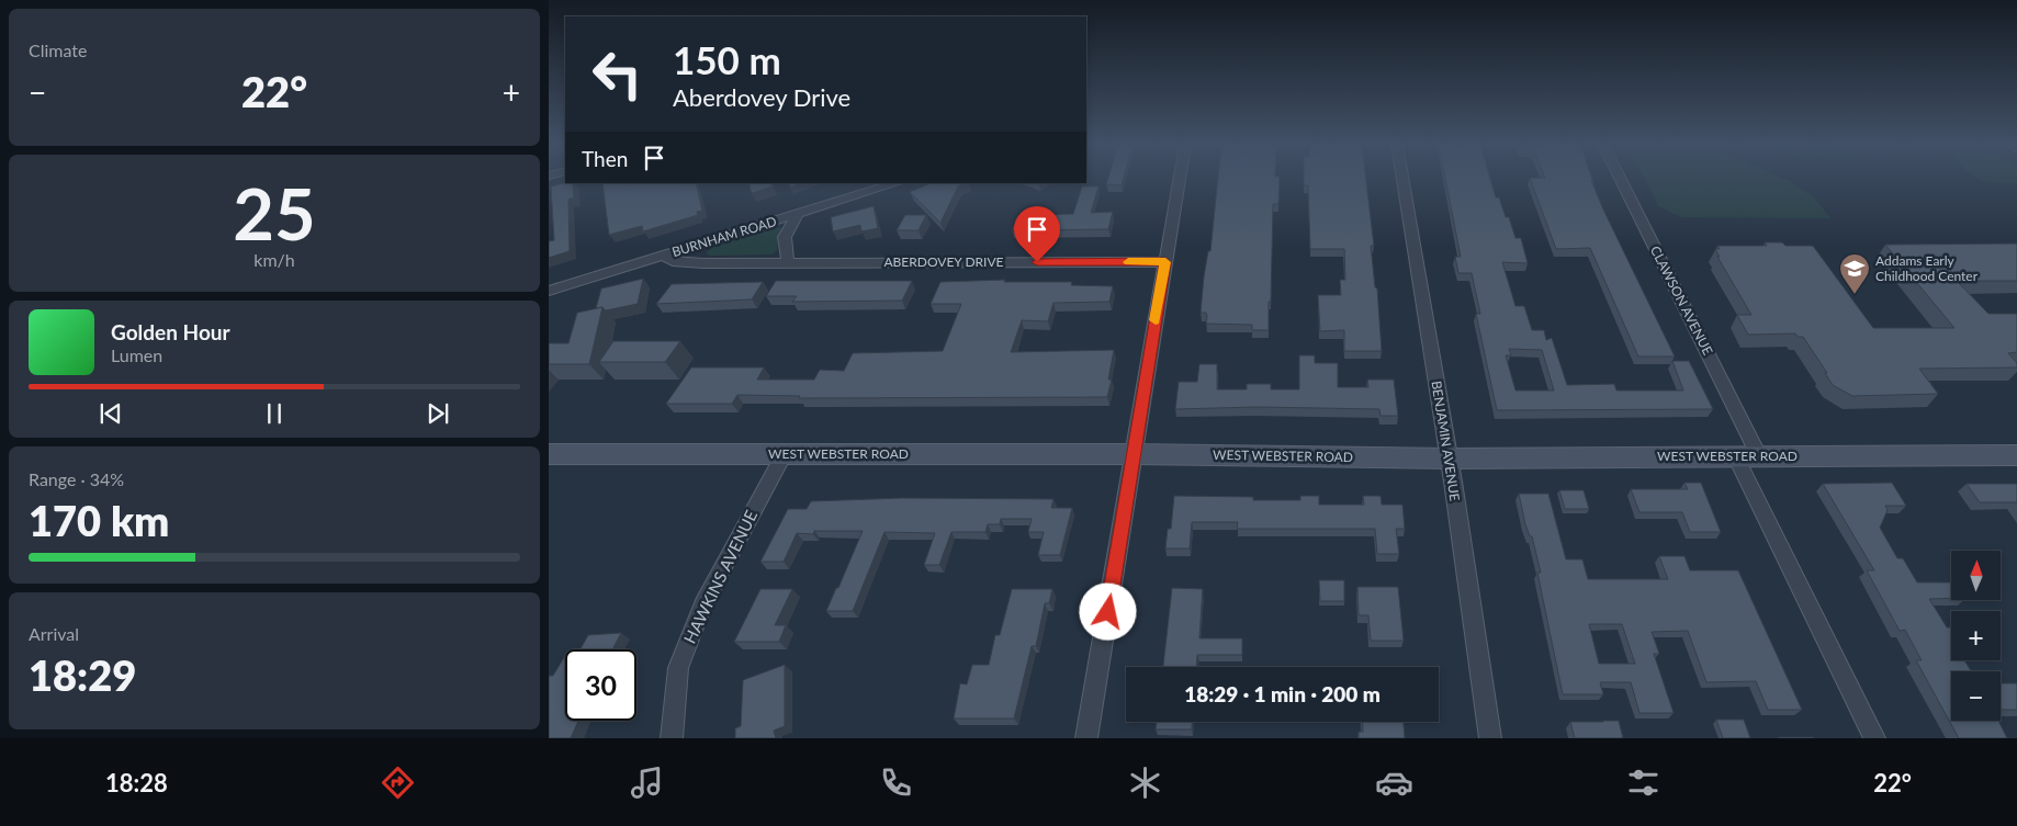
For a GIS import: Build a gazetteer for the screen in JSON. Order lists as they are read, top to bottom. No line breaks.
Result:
{"streets":{"street":["BURNHAM ROAD","ABERDOVEY DRIVE","CLAWSON AVENUE","BENJAMIN AVENUE","WEST WEBSTER ROAD","HAWKINS AVENUE"]},"crossings":[["BURNHAM ROAD","ABERDOVEY DRIVE"],["CLAWSON AVENUE","WEST WEBSTER ROAD"],["BENJAMIN AVENUE","WEST WEBSTER ROAD"],["WEST WEBSTER ROAD","HAWKINS AVENUE"]],"places":{"school or university":["Addams Early Childhood Center"]},"north":"top","page":{"tile":["Climate",["25","km/h"],["Range · 34%","170 km"],["Arrival","18:29"]],"turn":["150 m","Aberdovey Drive"],"heat":["−","22°","+"],"then":"Then","song":["Golden Hour","Lumen"],"map_buttons":["+","−"],"limit":"30","trip":"18:29 · 1 min · 200 m","tabs":["18:28","22°"]}}
